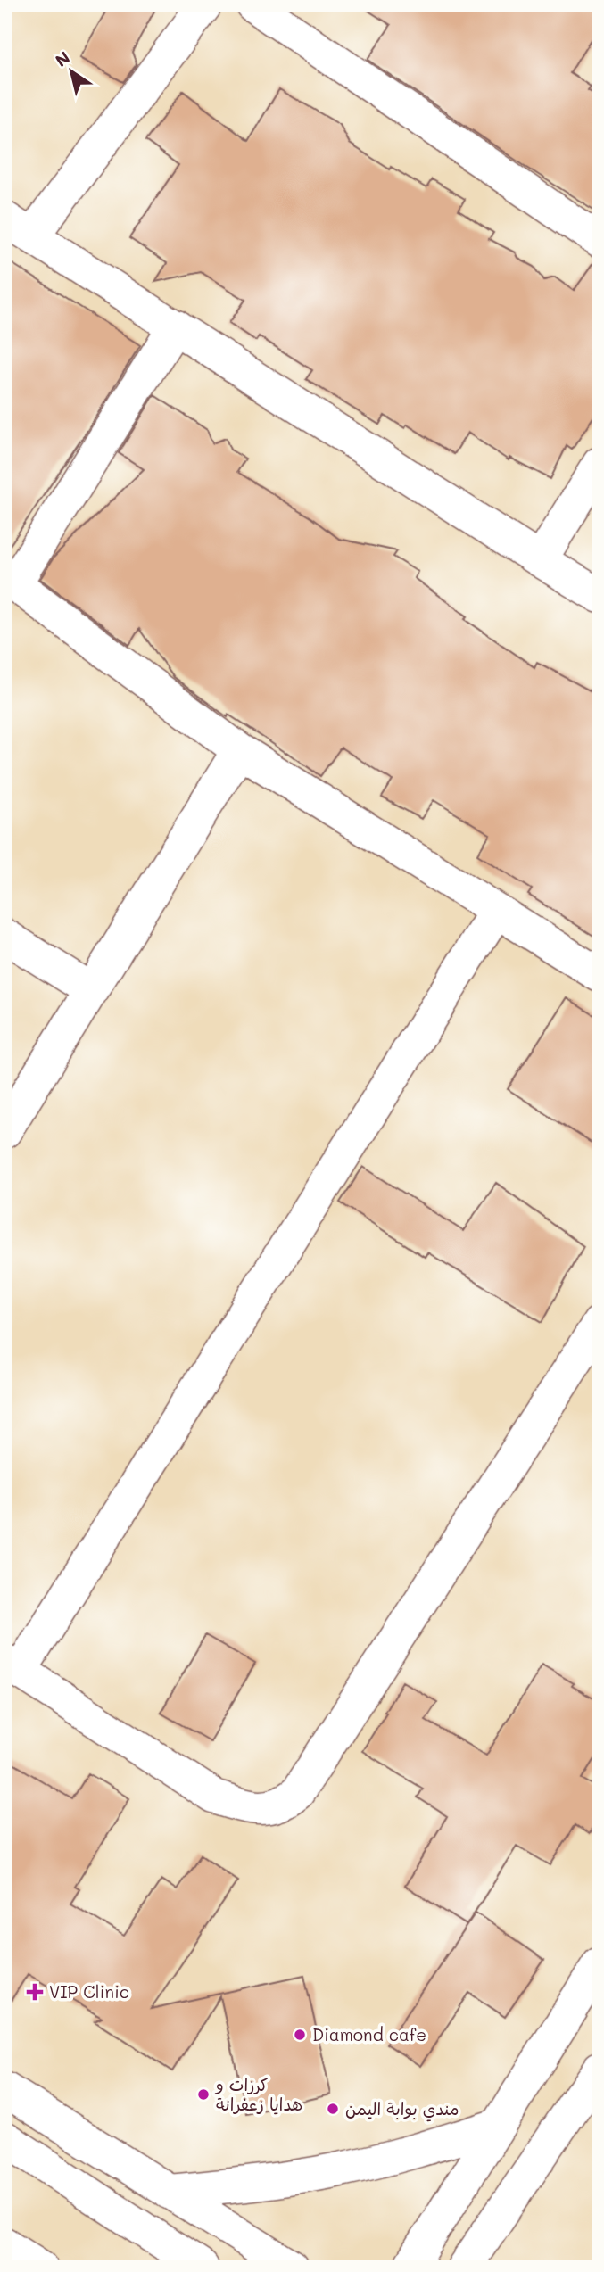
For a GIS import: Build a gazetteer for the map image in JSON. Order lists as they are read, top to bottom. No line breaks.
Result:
{"places":{"health":["VIP Clinic"],"other":["Diamond cafe","كرزات و هدايا زعفرانة","مندي بوابة اليمن"]},"north":"top left"}
